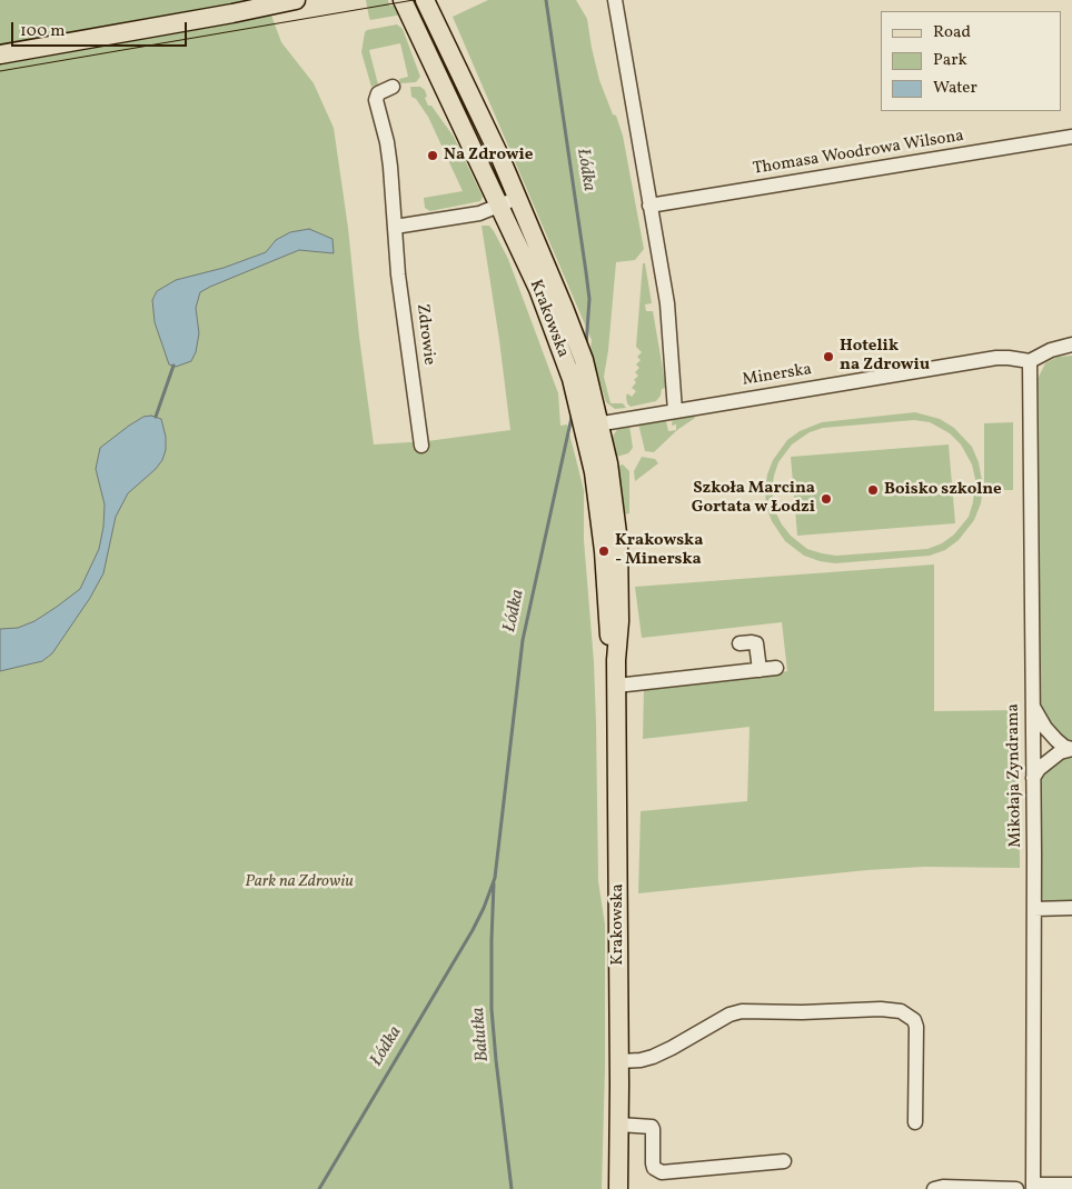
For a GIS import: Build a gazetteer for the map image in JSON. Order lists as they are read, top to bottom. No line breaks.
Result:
{"streets":{"main road":["Krakowska"],"street":["Thomasa Woodrowa Wilsona","Zdrowie","Minerska","Mikołaja Zyndrama"]},"crossings":[["Krakowska","Minerska"],["Minerska","Mikołaja Zyndrama"]],"water":["Łódka","Bałutka"],"parks":["Park na Zdrowiu"],"places":["Na Zdrowie","Hotelik na Zdrowiu","Boisko szkolne","Szkoła Marcina Gortata w Łodzi","Krakowska - Minerska"],"legend":["Road","Park","Water"],"scale_bar":"100 m"}
